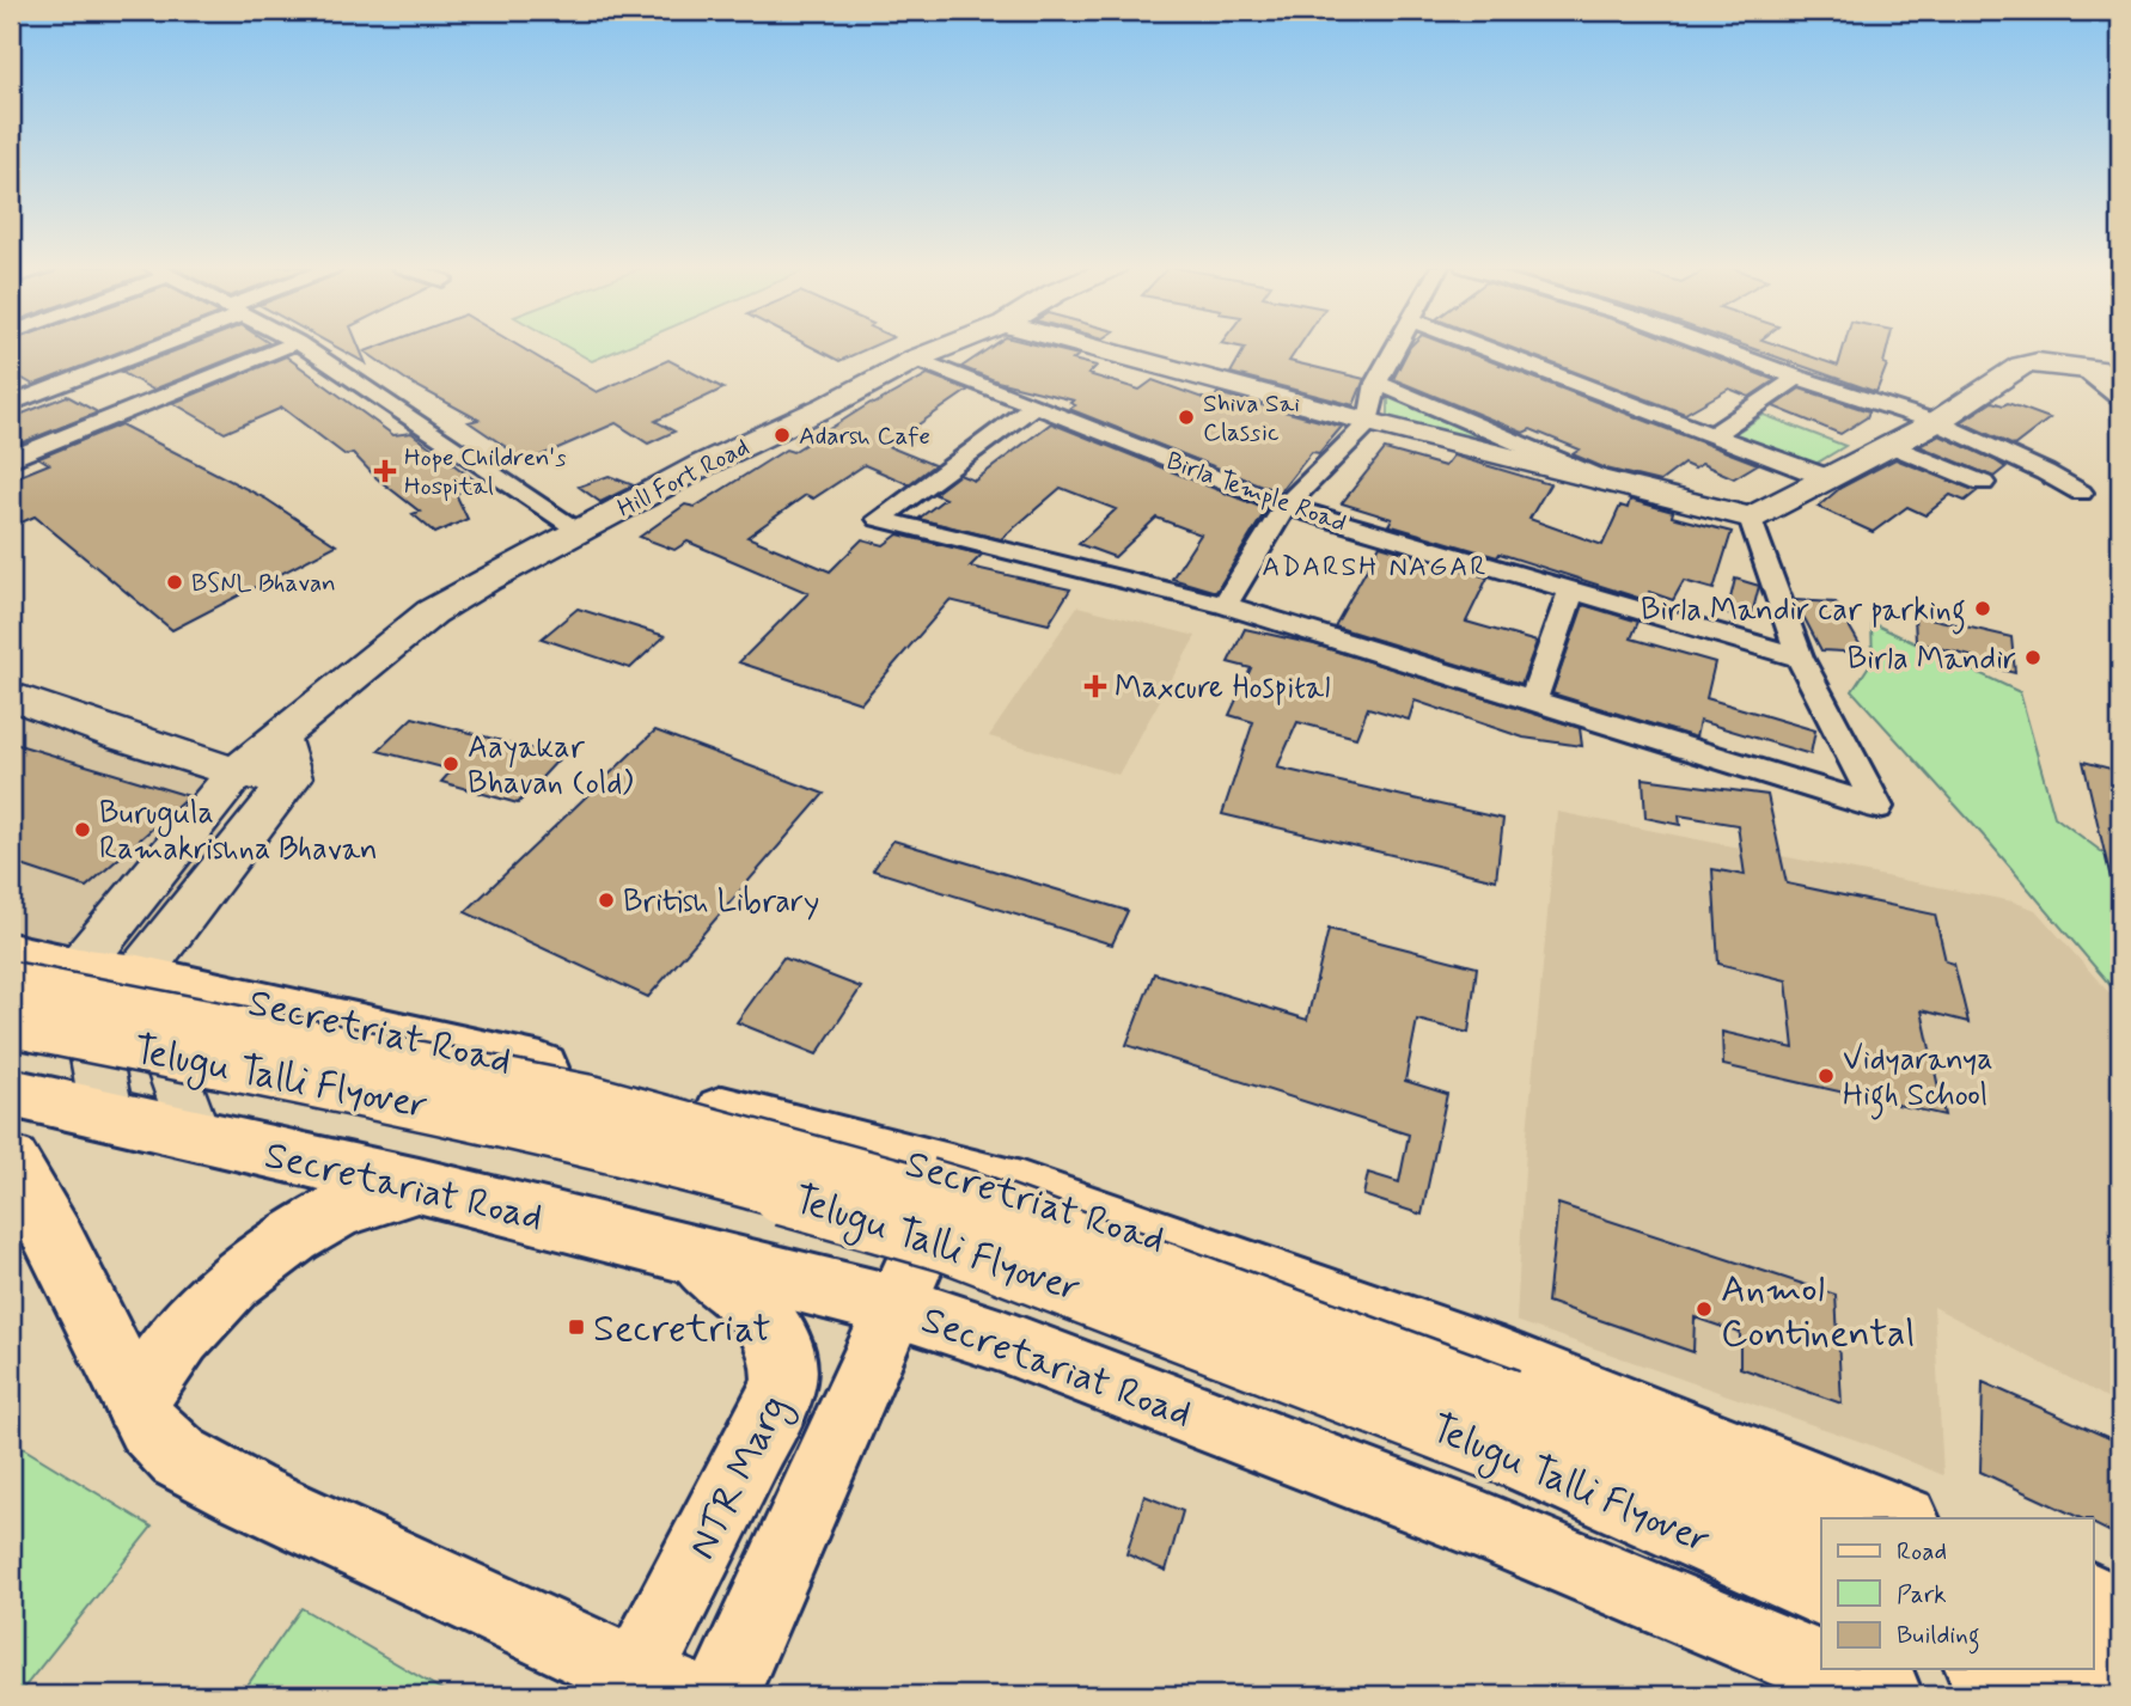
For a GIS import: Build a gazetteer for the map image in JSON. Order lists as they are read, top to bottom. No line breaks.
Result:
{"streets":{"main road":["Hill Fort Road","Secretriat Road","Telugu Talli Flyover","Secretariat Road","NTR Marg"],"street":["Birla Temple Road"]},"crossings":[["Hill Fort Road","Birla Temple Road"],["Hill Fort Road","Secretriat Road"],["Secretariat Road","NTR Marg"]],"districts":["ADARSH NAGAR"],"places":{"other":["Shiva Sai Classic","Adarsh Cafe","BSNL Bhavan","Birla Mandir car parking","Birla Mandir","Aayakar Bhavan (old)","Burugula Ramakrishna Bhavan","British Library","Vidyaranya High School","Anmol Continental"],"health":["Hope Children's Hospital","Maxcure Hospital"],"transit":["Secretriat"]},"legend":["Road","Park","Building"]}
